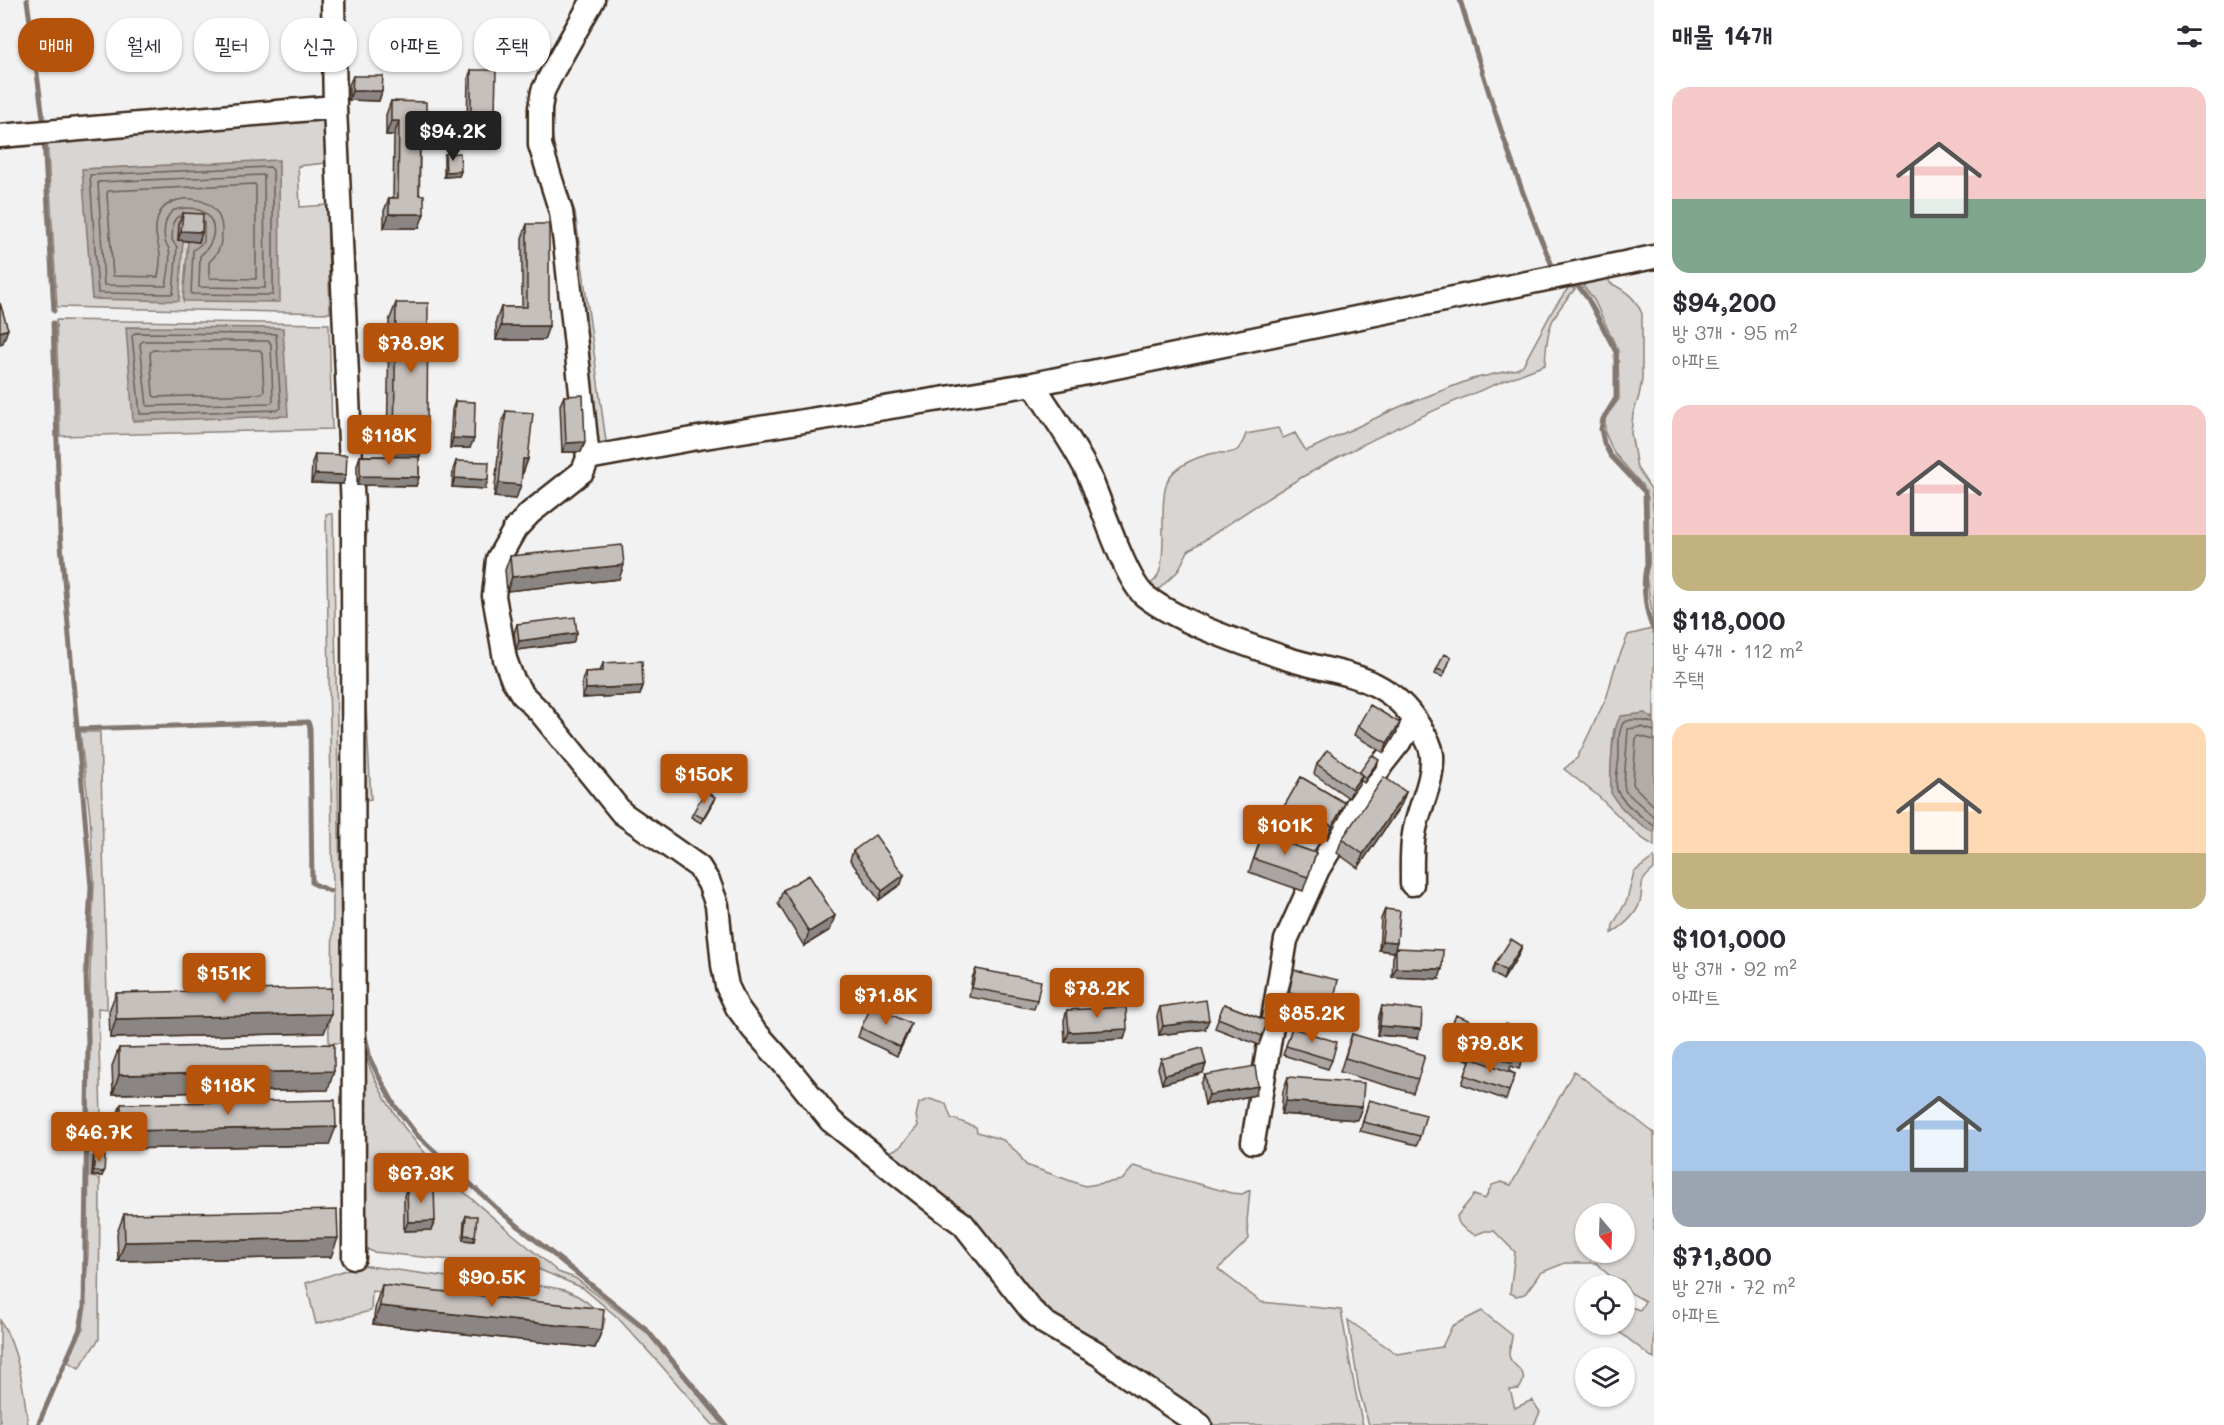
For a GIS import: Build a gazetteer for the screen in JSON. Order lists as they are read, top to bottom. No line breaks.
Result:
{"north":"bottom","page":{"heading":"매물 14개","chip":["매매","월세","필터","신규","아파트","주택"],"list":[{"name":"$94,200","note":"방 3개 · 95 m² · 아파트"},{"name":"$118,000","note":"방 4개 · 112 m² · 주택"},{"name":"$101,000","note":"방 3개 · 92 m² · 아파트"},{"name":"$71,800","note":"방 2개 · 72 m² · 아파트"}],"price":["$94.2K","$78.9K","$118K","$150K","$101K","$151K","$78.2K","$71.8K","$85.2K","$79.8K","$118K","$46.7K","$67.3K","$90.5K"]}}
